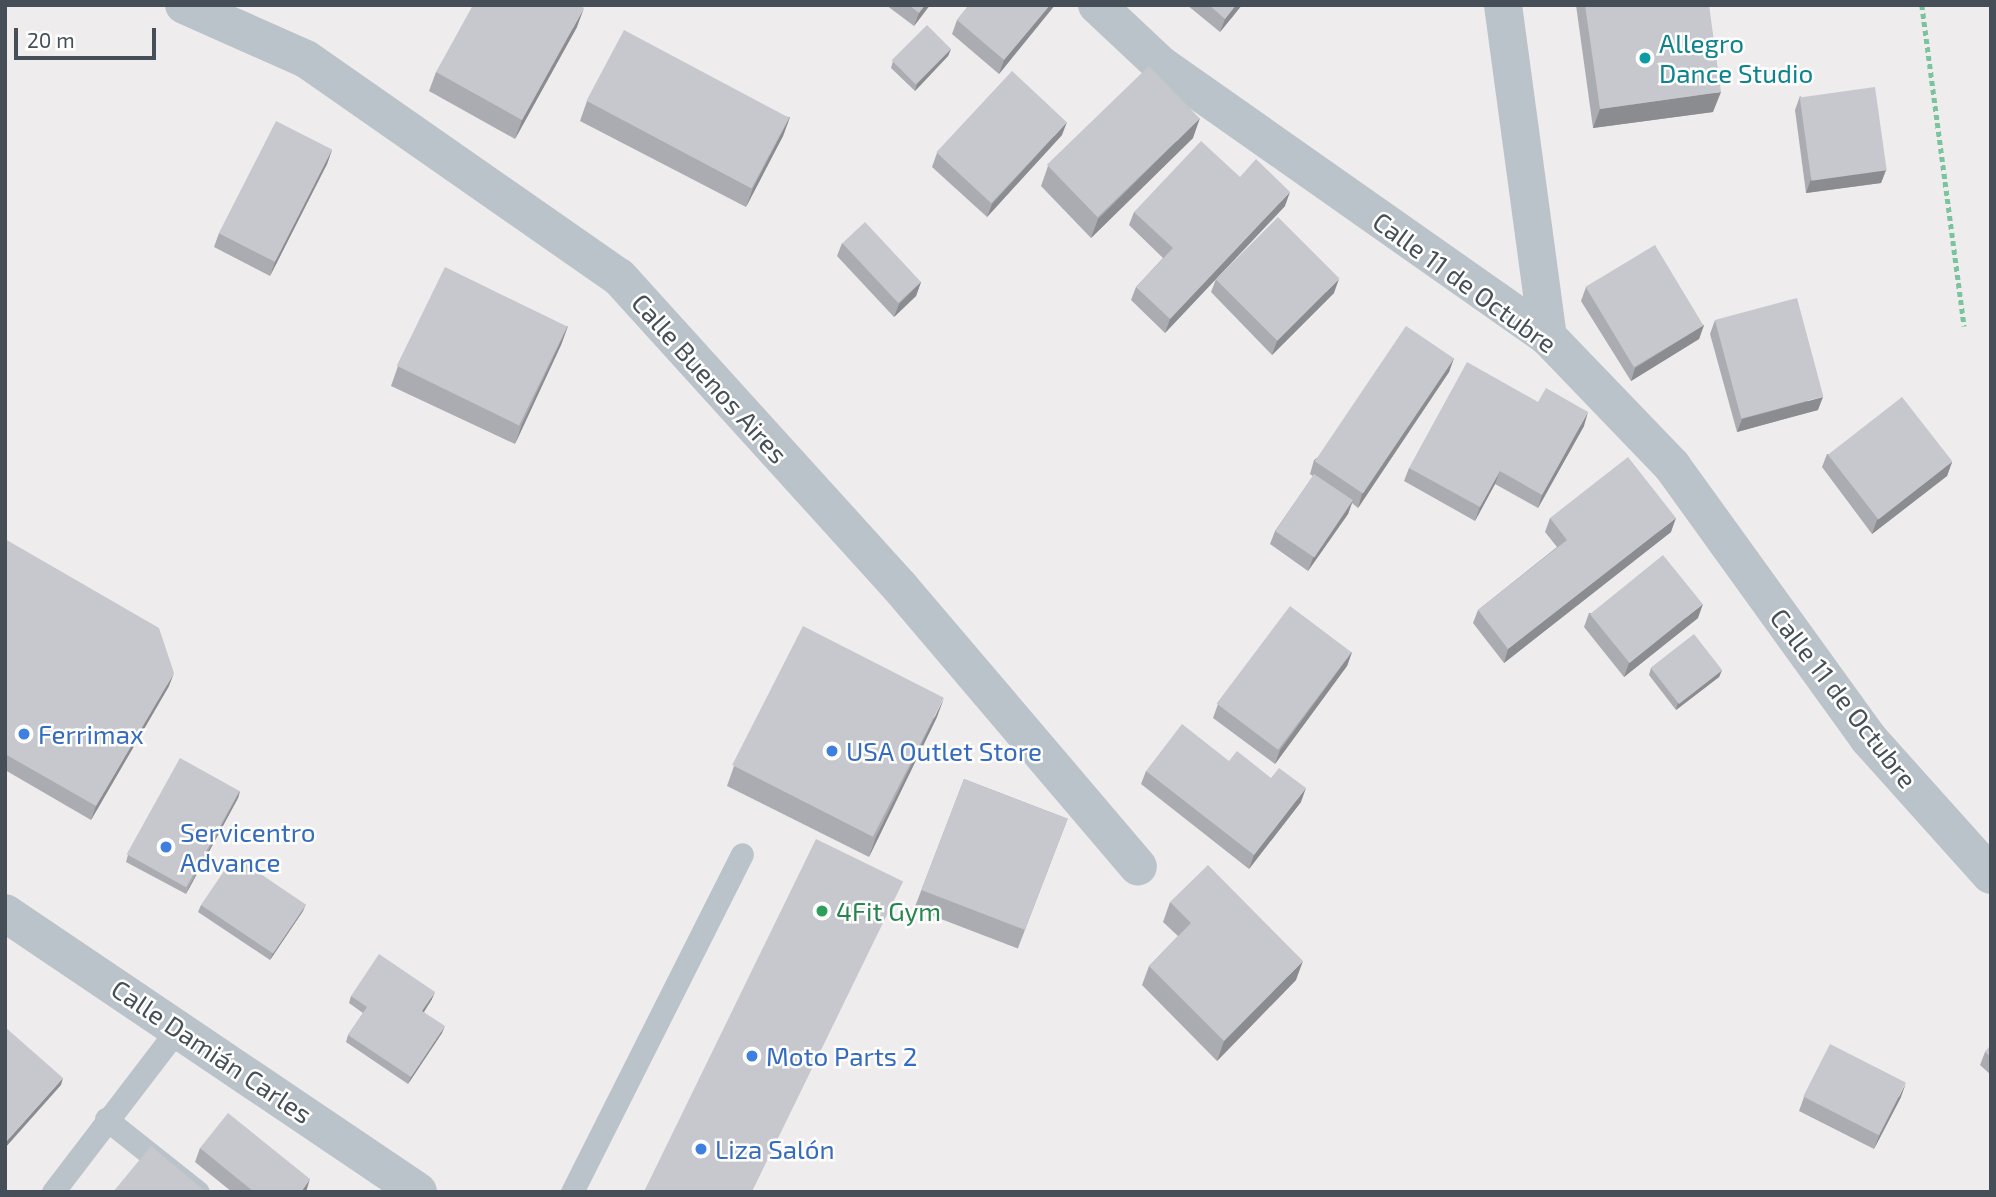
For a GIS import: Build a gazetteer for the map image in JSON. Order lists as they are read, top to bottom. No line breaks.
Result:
{"streets":{"street":["Calle 11 de Octubre","Calle Buenos Aires","Calle Damián Carles"]},"places":["Allegro Dance Studio","Ferrimax","USA Outlet Store","Servicentro Advance","4Fit Gym","Moto Parts 2","Liza Salón"],"scale_bar":"20 m"}
